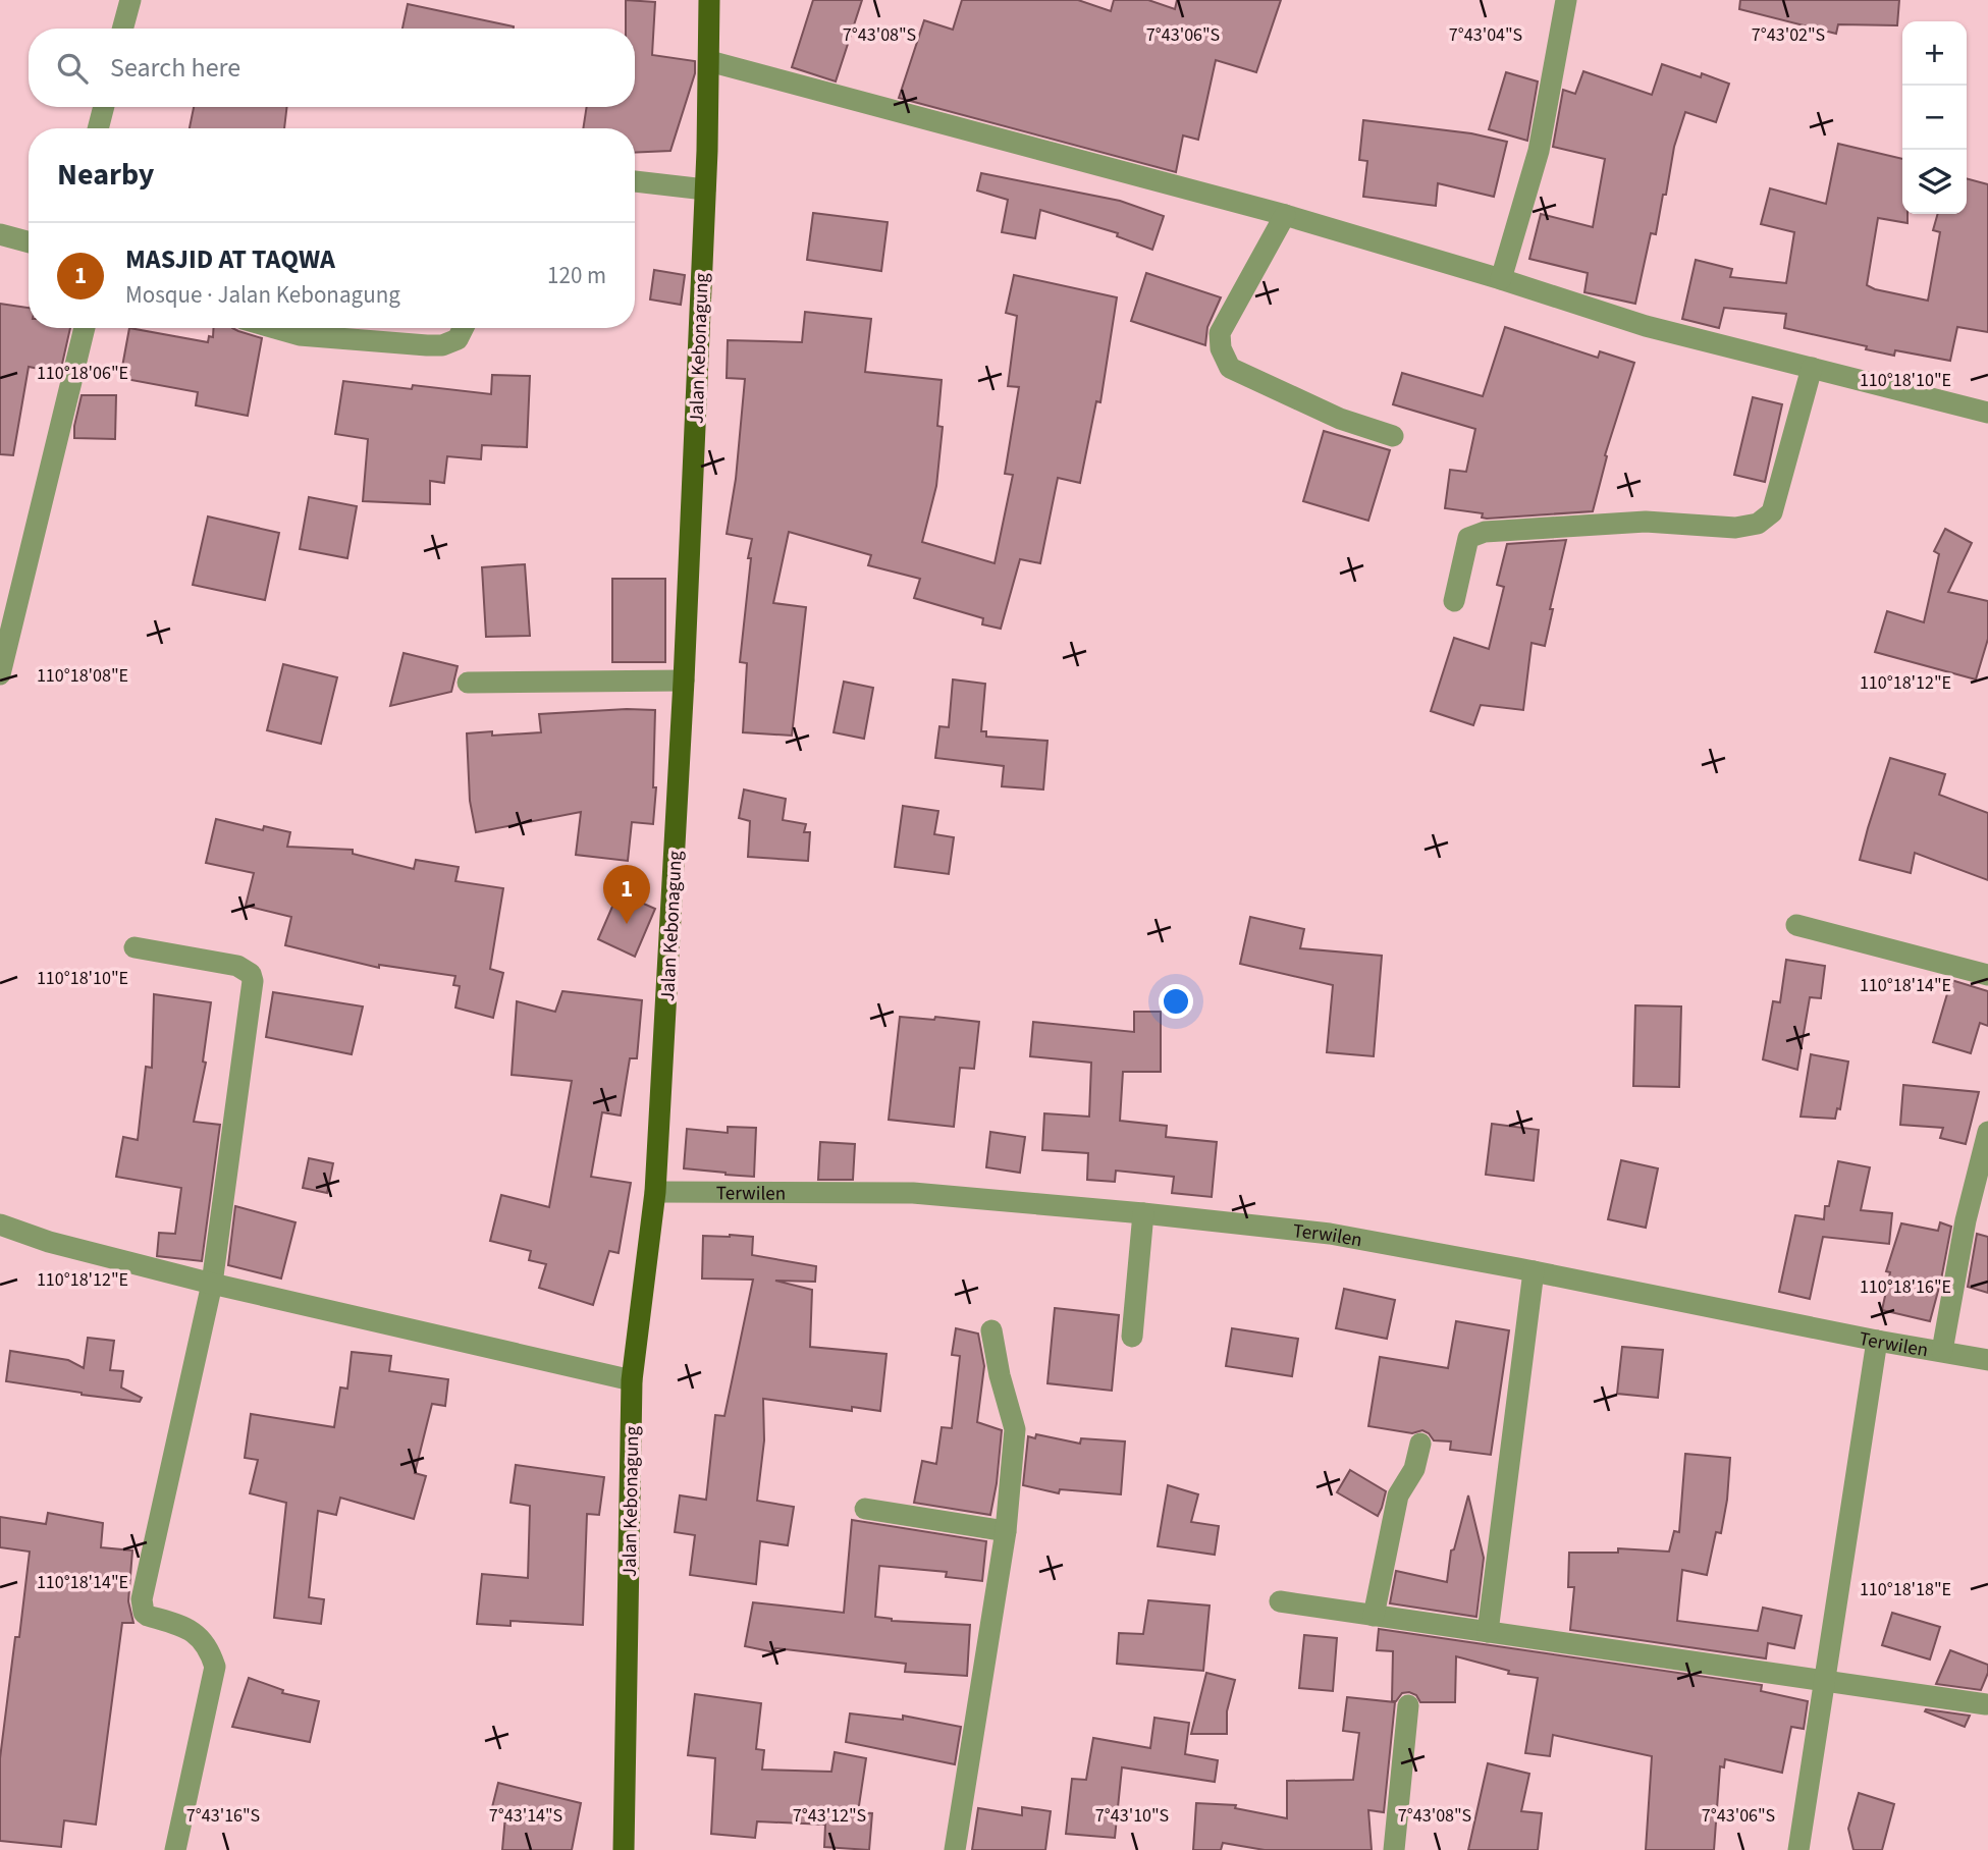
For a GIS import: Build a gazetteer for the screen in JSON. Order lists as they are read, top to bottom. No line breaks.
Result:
{"streets":{"main road":["Jalan Kebonagung"],"street":["Terwilen"]},"crossings":[["Jalan Kebonagung","Terwilen"]],"page":{"map_buttons":["+","−"],"search":"Search here","heading":"Nearby","list":[{"mark":"1","name":"MASJID AT TAQWA","note":"Mosque · Jalan Kebonagung","value":"120 m"}],"pins":"1"},"coordinates":["7°43'08\"S","7°43'06\"S","7°43'04\"S","7°43'02\"S","110°18'06\"E","110°18'10\"E","110°18'08\"E","110°18'12\"E","110°18'14\"E","110°18'16\"E","110°18'18\"E","7°43'16\"S","7°43'14\"S","7°43'12\"S","7°43'10\"S"]}
